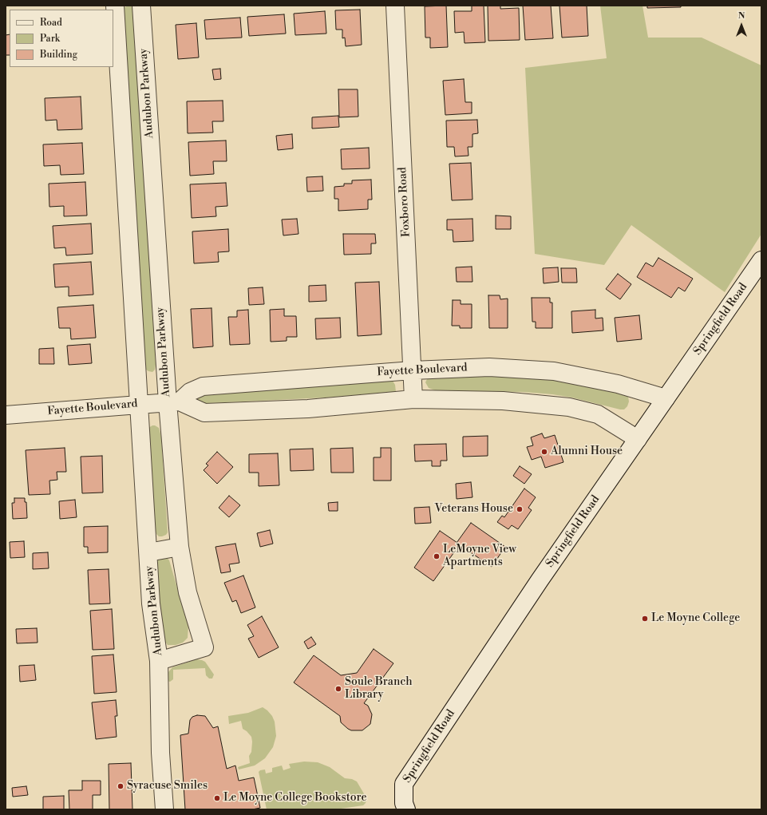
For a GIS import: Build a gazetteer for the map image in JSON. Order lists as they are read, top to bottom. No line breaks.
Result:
{"streets":{"street":["Audubon Parkway","Foxboro Road","Springfield Road","Fayette Boulevard"]},"crossings":[["Audubon Parkway","Fayette Boulevard"],["Foxboro Road","Fayette Boulevard"],["Springfield Road","Fayette Boulevard"]],"places":["Alumni House","Veterans House","LeMoyne View Apartments","Le Moyne College","Soule Branch Library","Syracuse Smiles","Le Moyne College Bookstore"],"legend":["Road","Park","Building"],"north":"top"}
